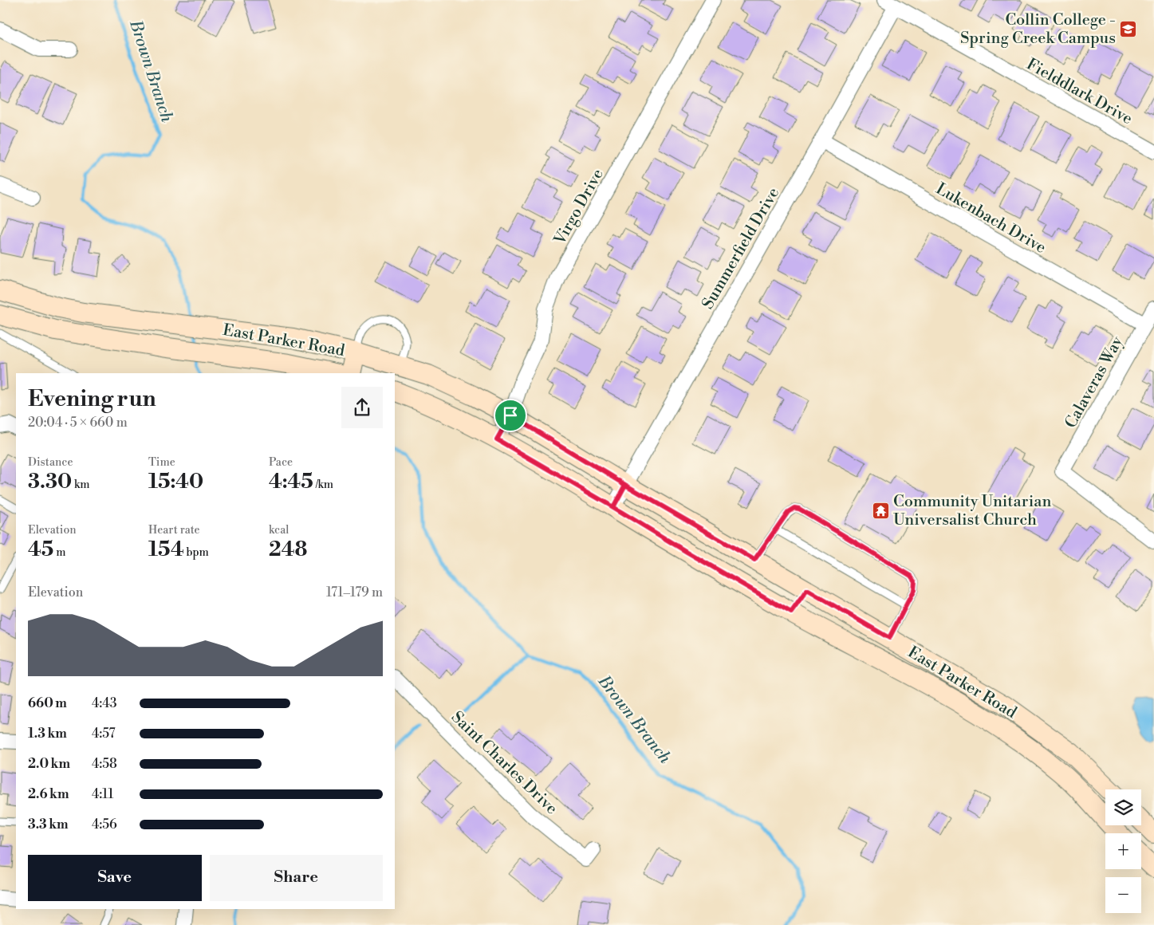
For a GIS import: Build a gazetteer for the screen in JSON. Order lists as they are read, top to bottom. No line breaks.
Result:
{"streets":{"main road":["East Parker Road"],"street":["Fielddlark Drive","Virgo Drive","Lukenbach Drive","Summerfield Drive","Calaveras Way","Saint Charles Drive"]},"crossings":[["Fielddlark Drive","Summerfield Drive"],["Virgo Drive","East Parker Road"],["Lukenbach Drive","Summerfield Drive"],["Lukenbach Drive","Calaveras Way"],["Summerfield Drive","East Parker Road"]],"water":["Brown Branch"],"places":{"school or university":["Collin College - Spring Creek Campus"],"temple":["Community Unitarian Universalist Church"]},"page":{"heading":["Evening run","20:04 · 5 × 660 m"],"stats":[["Distance","3.30 km"],["Time","15:40"],["Pace","4:45 /km"],["Elevation","45 m"],["Heart rate","154 bpm"],["kcal","248"]],"chart":["Elevation","171–179 m"],"list":[{"name":"660 m","note":"4:43"},{"name":"1.3 km","note":"4:57"},{"name":"2.0 km","note":"4:58"},{"name":"2.6 km","note":"4:11"},{"name":"3.3 km","note":"4:56"}],"map_buttons":["+","−"],"buttons":["Save","Share"]}}
